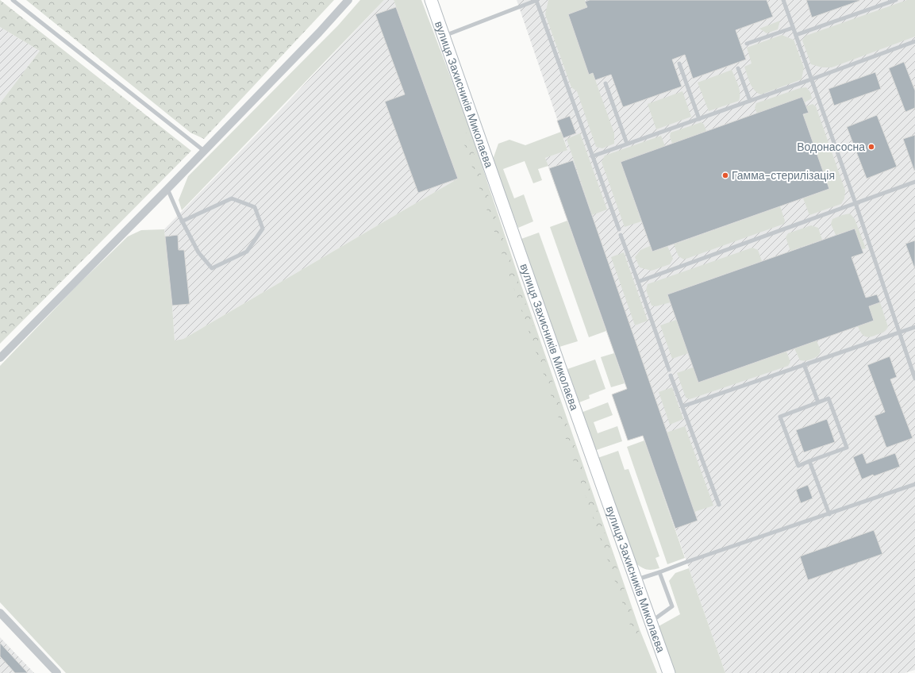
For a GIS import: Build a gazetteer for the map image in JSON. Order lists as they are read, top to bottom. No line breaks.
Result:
{"streets":{"street":["вулиця Захисників Миколаєва"]},"places":["Водонасосна","Гамма-стерилізація"]}
